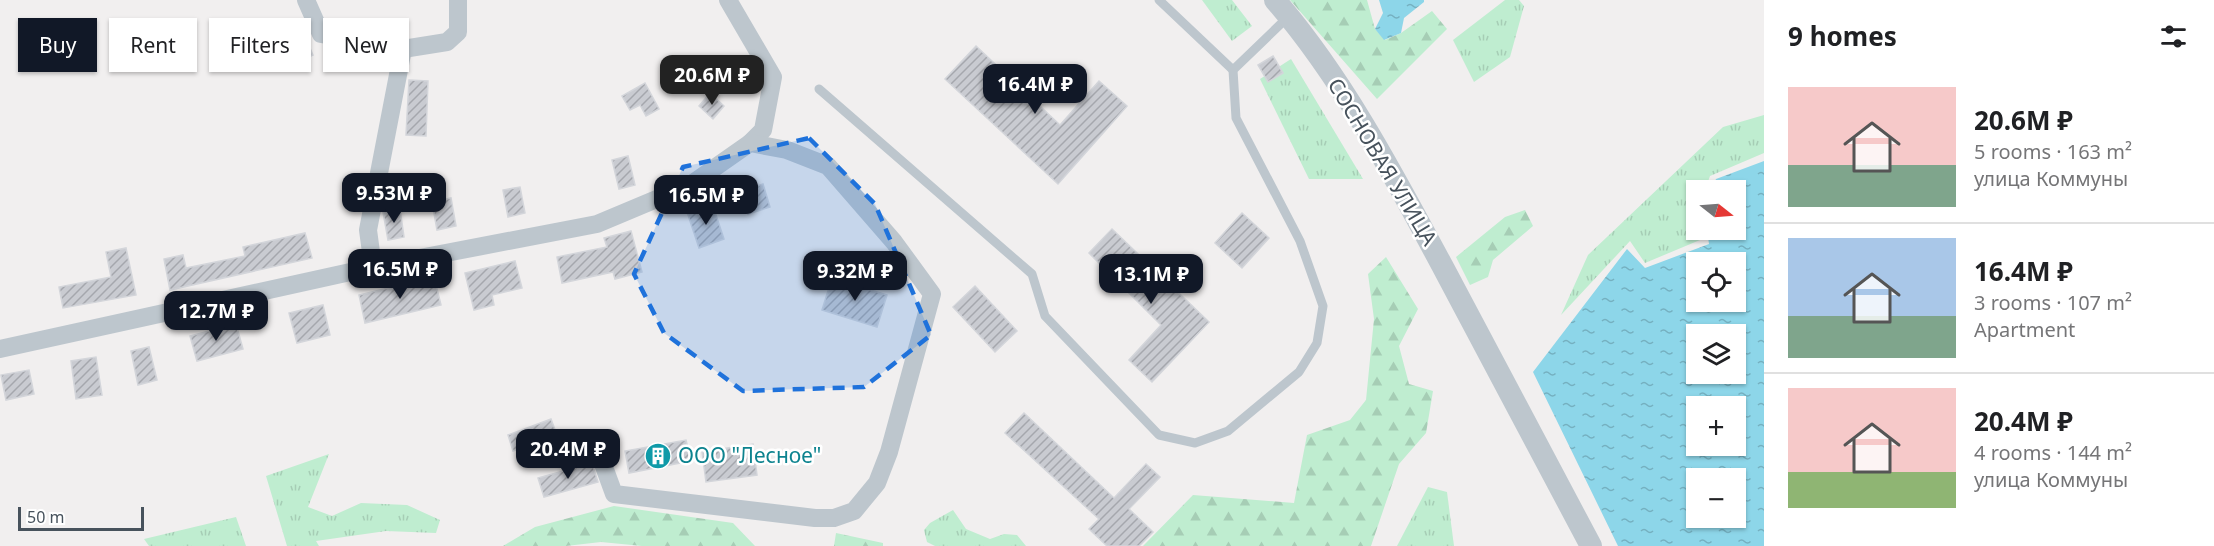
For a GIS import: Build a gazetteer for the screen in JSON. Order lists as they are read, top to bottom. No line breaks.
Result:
{"streets":{"street":["СОСНОВАЯ УЛИЦА"]},"places":{"building":["ООО \"Лесное\""]},"scale_bar":"50 m","north":"right","page":{"heading":"9 homes","chip":["Buy","Rent","Filters","New"],"price":["20.6M ₽","16.4M ₽","9.53M ₽","16.5M ₽","16.5M ₽","9.32M ₽","13.1M ₽","12.7M ₽","20.4M ₽"],"list":[{"name":"20.6M ₽","note":"5 rooms · 163 m² · улица Коммуны"},{"name":"16.4M ₽","note":"3 rooms · 107 m² · Apartment"},{"name":"20.4M ₽","note":"4 rooms · 144 m² · улица Коммуны"}],"map_buttons":["+","−"],"scale":"50 m"}}
